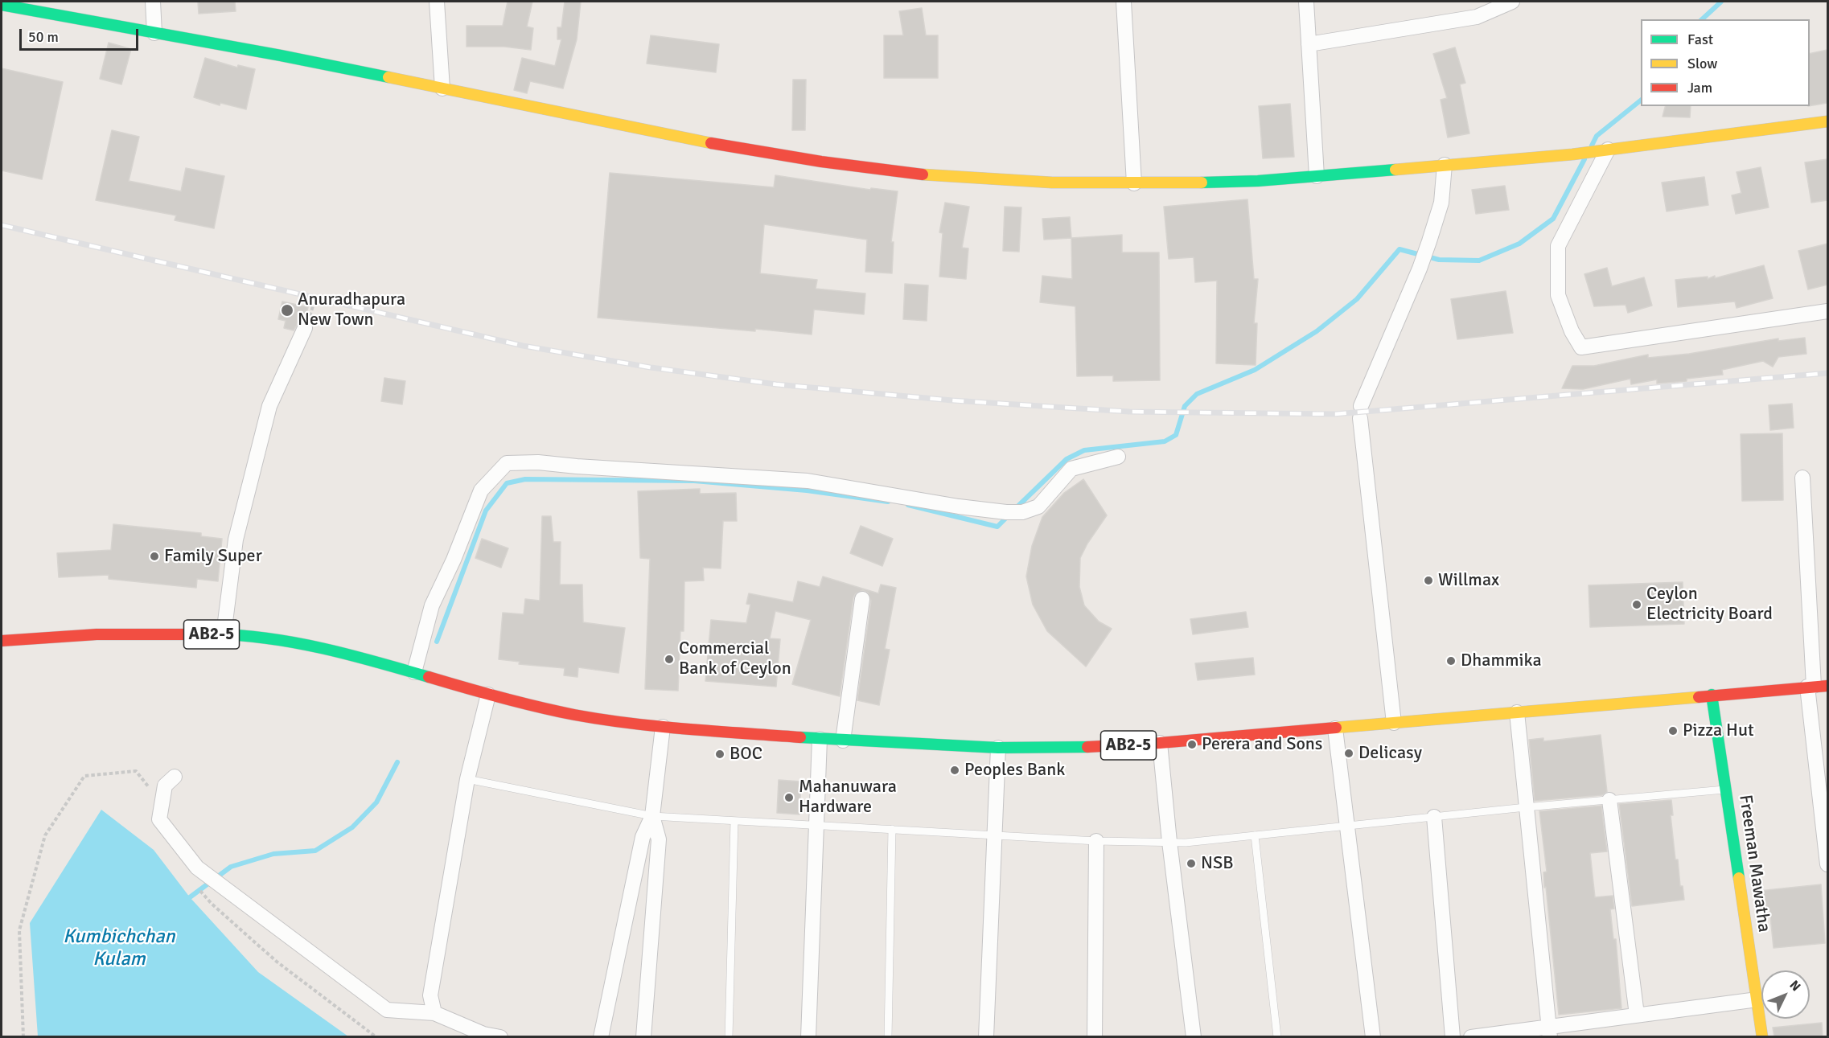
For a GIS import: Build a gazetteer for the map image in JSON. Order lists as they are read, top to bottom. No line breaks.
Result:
{"streets":{"street":["AB2-5","Freeman Mawatha"]},"crossings":[["AB2-5","Freeman Mawatha"]],"water":["Kumbichchan Kulam"],"places":["Anuradhapura New Town","Family Super","Willmax","Ceylon Electricity Board","Commercial Bank of Ceylon","Dhammika","Pizza Hut","Perera and Sons","Delicasy","BOC","Peoples Bank","Mahanuwara Hardware","NSB"],"legend":["Fast","Slow","Jam"],"scale_bar":"50 m","north":"top right"}
